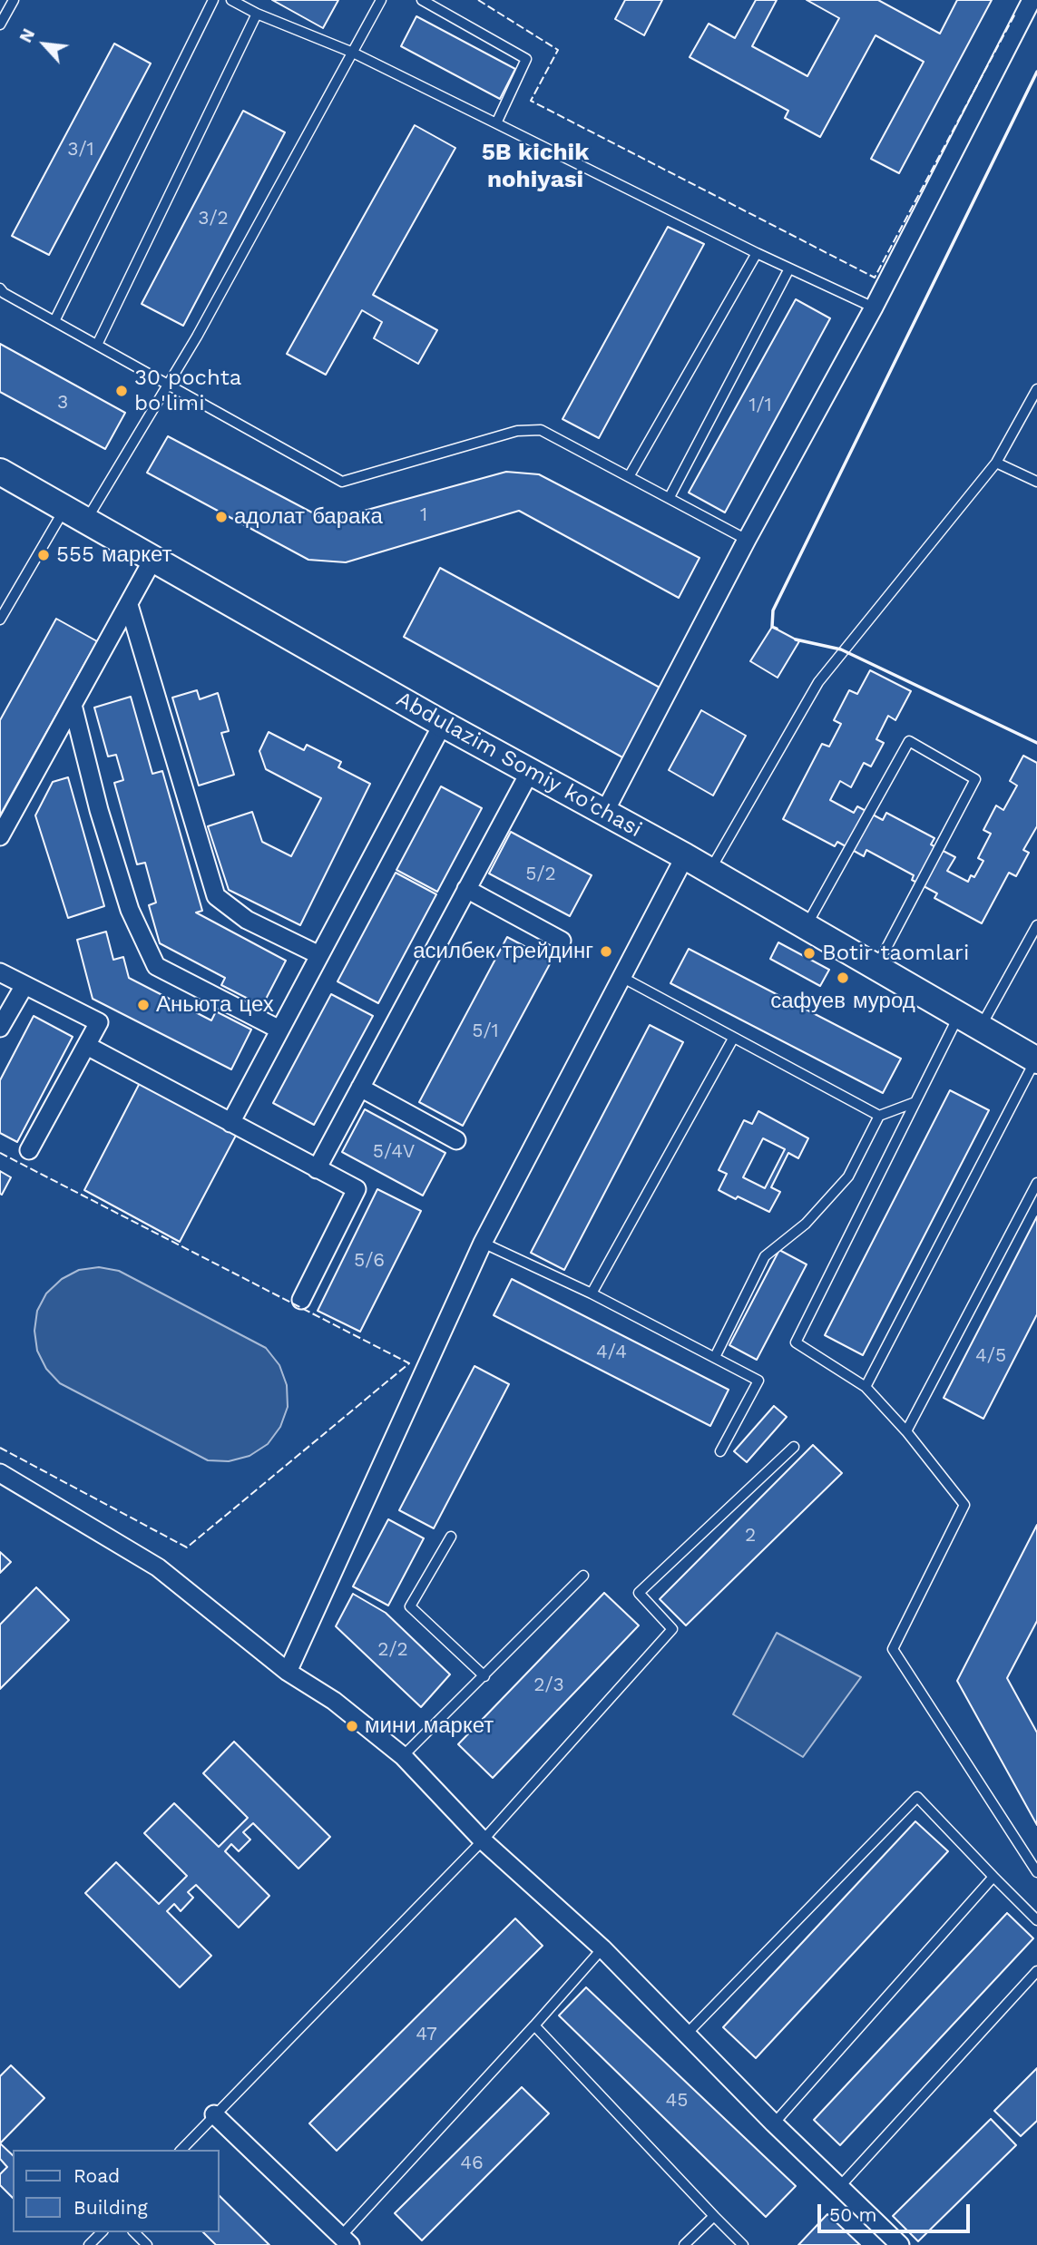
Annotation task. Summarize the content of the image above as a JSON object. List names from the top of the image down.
{
  "streets": {
    "street": ["Abdulazim Somiy ko'chasi"]
  },
  "districts": ["5B kichik nohiyasi"],
  "places": [
    "30 pochta bo'limi",
    "адолат барака",
    "555 маркет",
    "асилбек трейдинг",
    "Botir taomlari",
    "сафуев мурод",
    "Аньюта цех",
    "мини маркет"
  ],
  "house_numbers": [
    "3/1",
    "3/2",
    "3",
    "1/1",
    "1",
    "5/2",
    "5/1",
    "5/4V",
    "5/6",
    "4/4",
    "4/5",
    "2",
    "2/2",
    "2/3",
    "47",
    "45",
    "46"
  ],
  "legend": ["Road", "Building"],
  "scale_bar": "50 m",
  "north": "top left"
}
